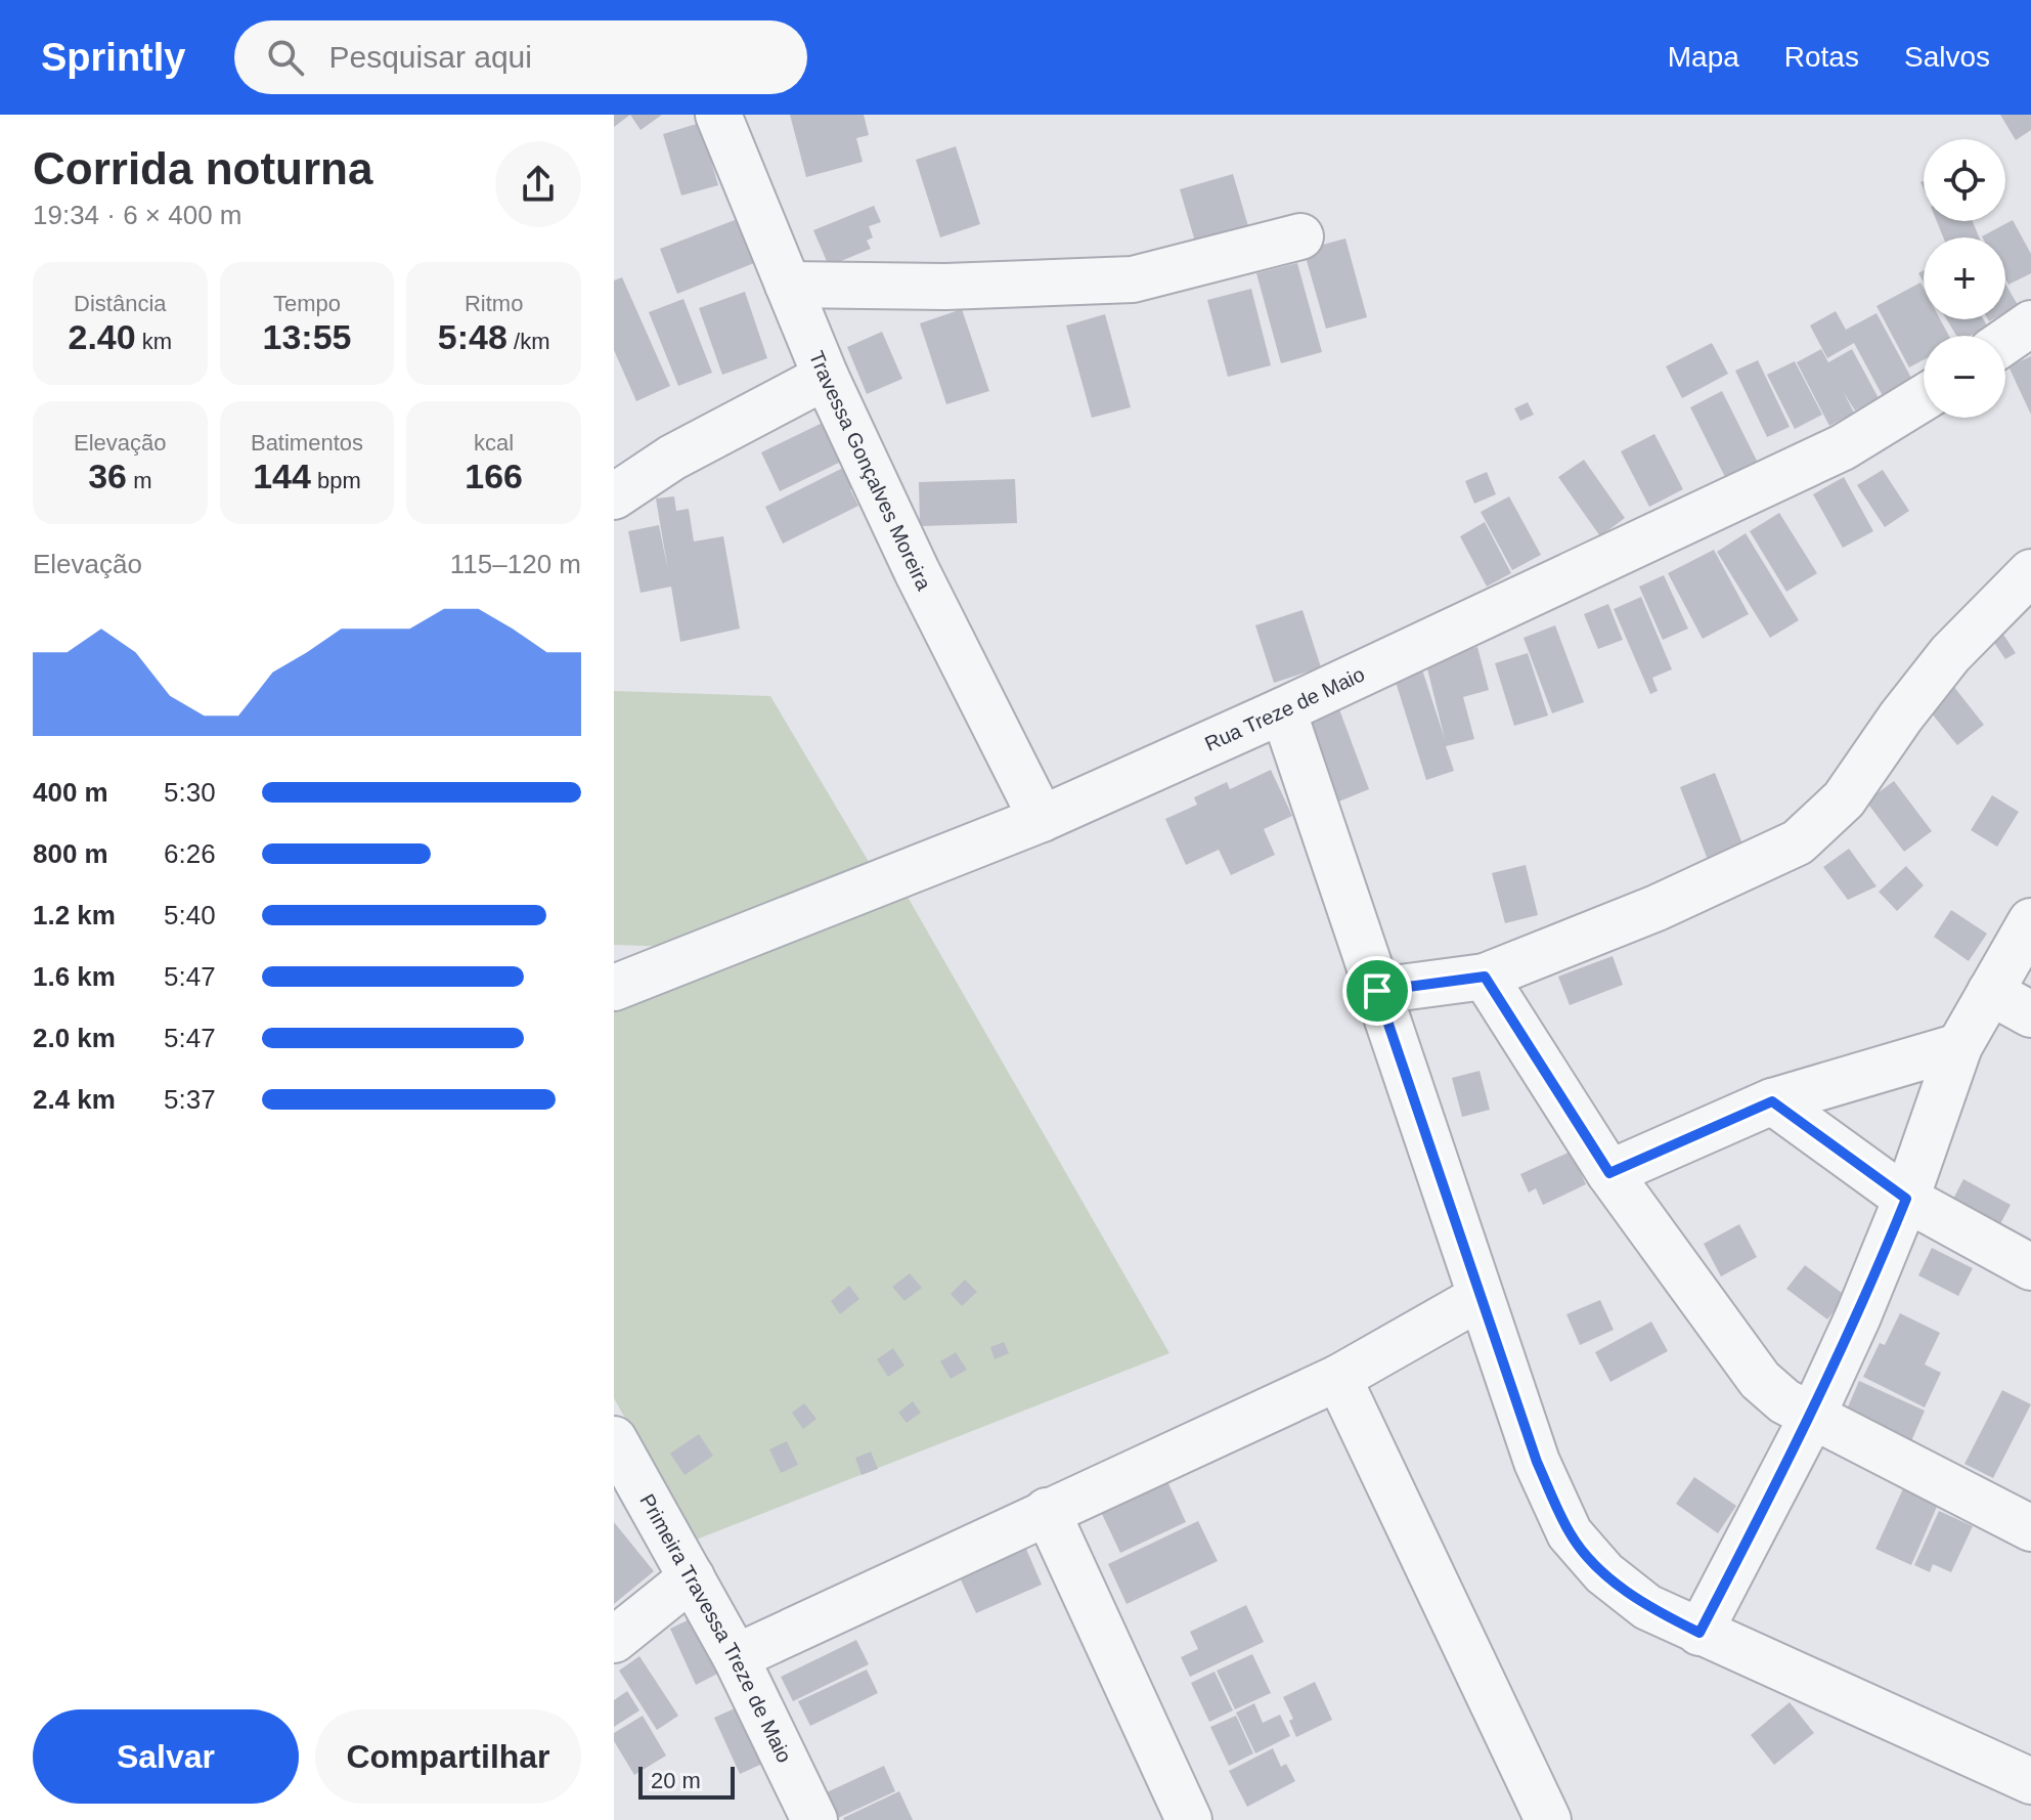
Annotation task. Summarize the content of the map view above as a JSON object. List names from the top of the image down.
{
  "streets": {
    "street": ["Travessa Gonçalves Moreira", "Rua Treze de Maio", "Primeira Travessa Treze de Maio"]
  },
  "crossings": [
    ["Travessa Gonçalves Moreira", "Rua Treze de Maio"]
  ],
  "scale_bar": "20 m",
  "page": {
    "header": "Sprintly",
    "search": "Pesquisar aqui",
    "nav": ["Mapa", "Rotas", "Salvos"],
    "heading": ["Corrida noturna", "19:34 · 6 × 400 m"],
    "map_buttons": ["+", "−"],
    "stats": [
      ["Distância", "2.40 km"],
      ["Tempo", "13:55"],
      ["Ritmo", "5:48 /km"],
      ["Elevação", "36 m"],
      ["Batimentos", "144 bpm"],
      ["kcal", "166"]
    ],
    "chart": ["Elevação", "115–120 m"],
    "list": [
      {
        "name": "400 m",
        "note": "5:30"
      },
      {
        "name": "800 m",
        "note": "6:26"
      },
      {
        "name": "1.2 km",
        "note": "5:40"
      },
      {
        "name": "1.6 km",
        "note": "5:47"
      },
      {
        "name": "2.0 km",
        "note": "5:47"
      },
      {
        "name": "2.4 km",
        "note": "5:37"
      }
    ],
    "buttons": ["Salvar", "Compartilhar"],
    "scale": "20 m"
  }
}
